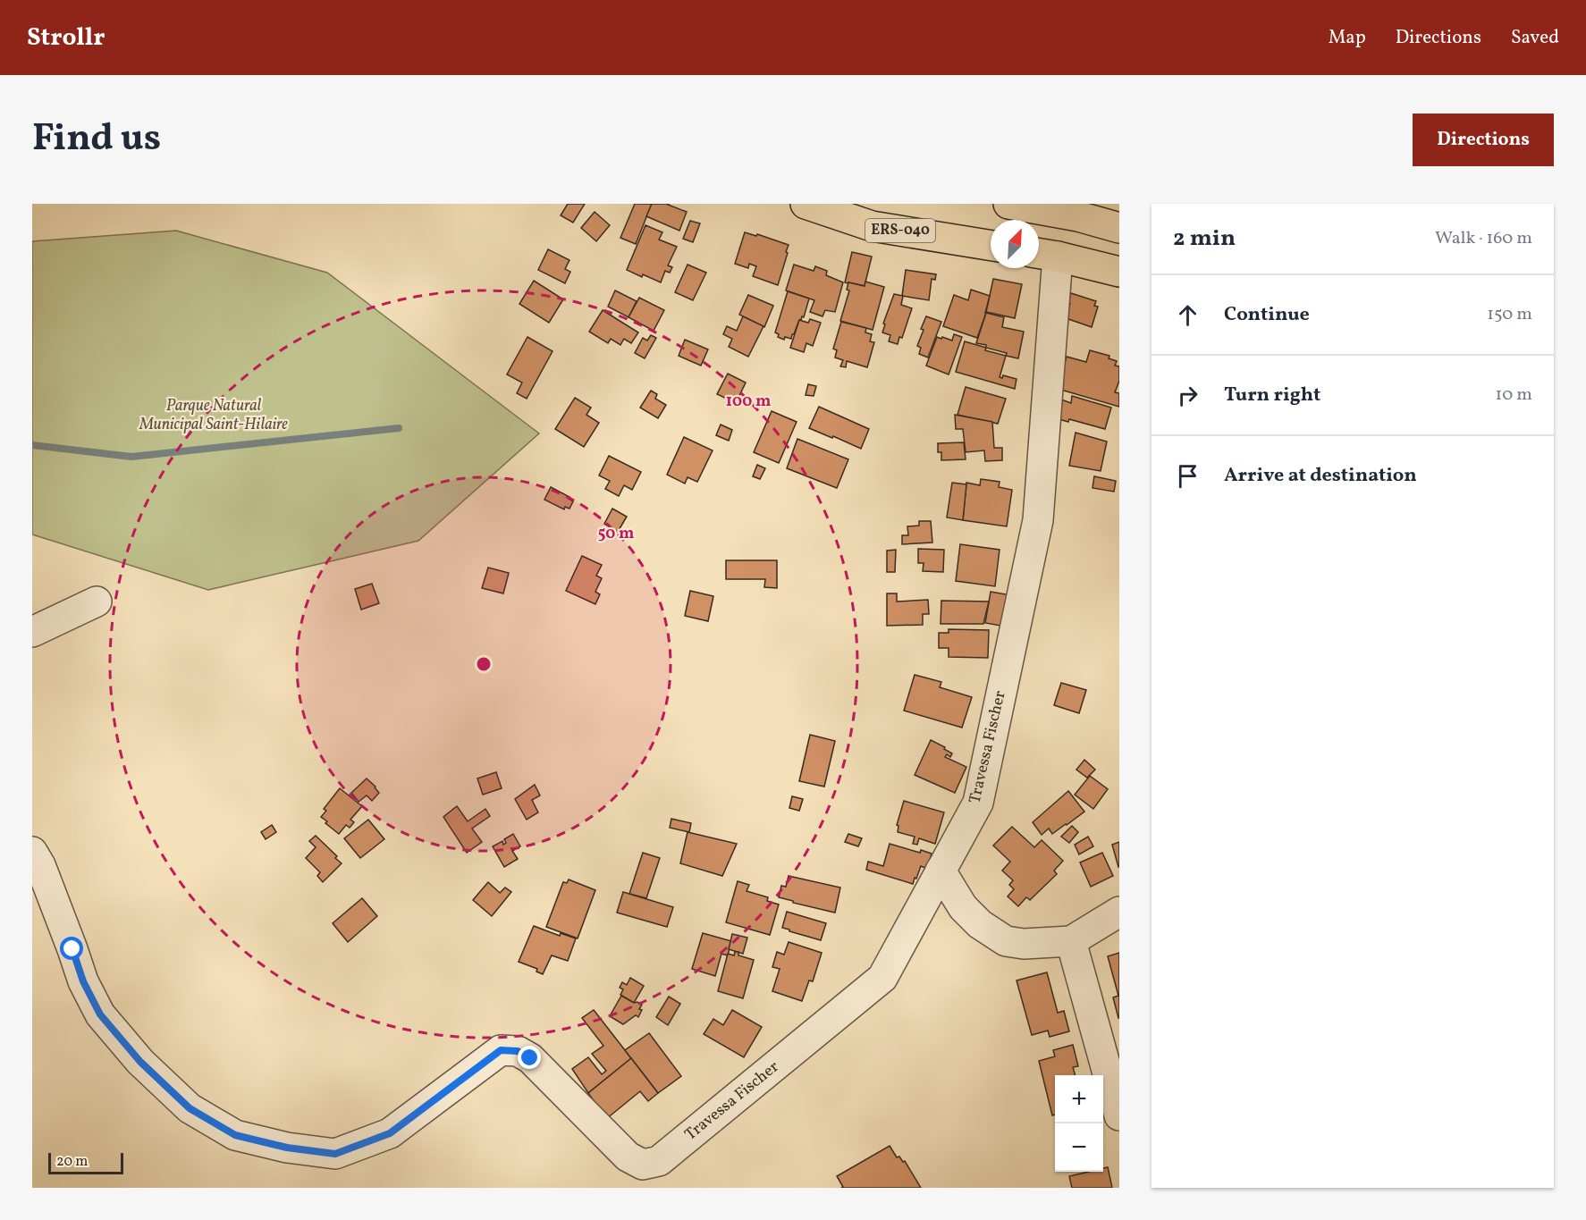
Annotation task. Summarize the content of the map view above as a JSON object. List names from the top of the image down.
{
  "streets": {
    "main road": ["ERS-040"],
    "street": ["Travessa Fischer"]
  },
  "parks": ["Parque Natural Municipal Saint-Hilaire"],
  "scale_bar": "20 m",
  "north": "top right",
  "page": {
    "header": "Strollr",
    "nav": ["Map", "Directions", "Saved"],
    "title": "Find us",
    "buttons": "Directions",
    "heading": ["2 min", "Walk · 160 m"],
    "list": [
      ["Continue", "150 m"],
      ["Turn right", "10 m"],
      "Arrive at destination"
    ],
    "map_buttons": ["+", "−"],
    "scale": "20 m"
  },
  "rings": ["100 m", "50 m"]
}
